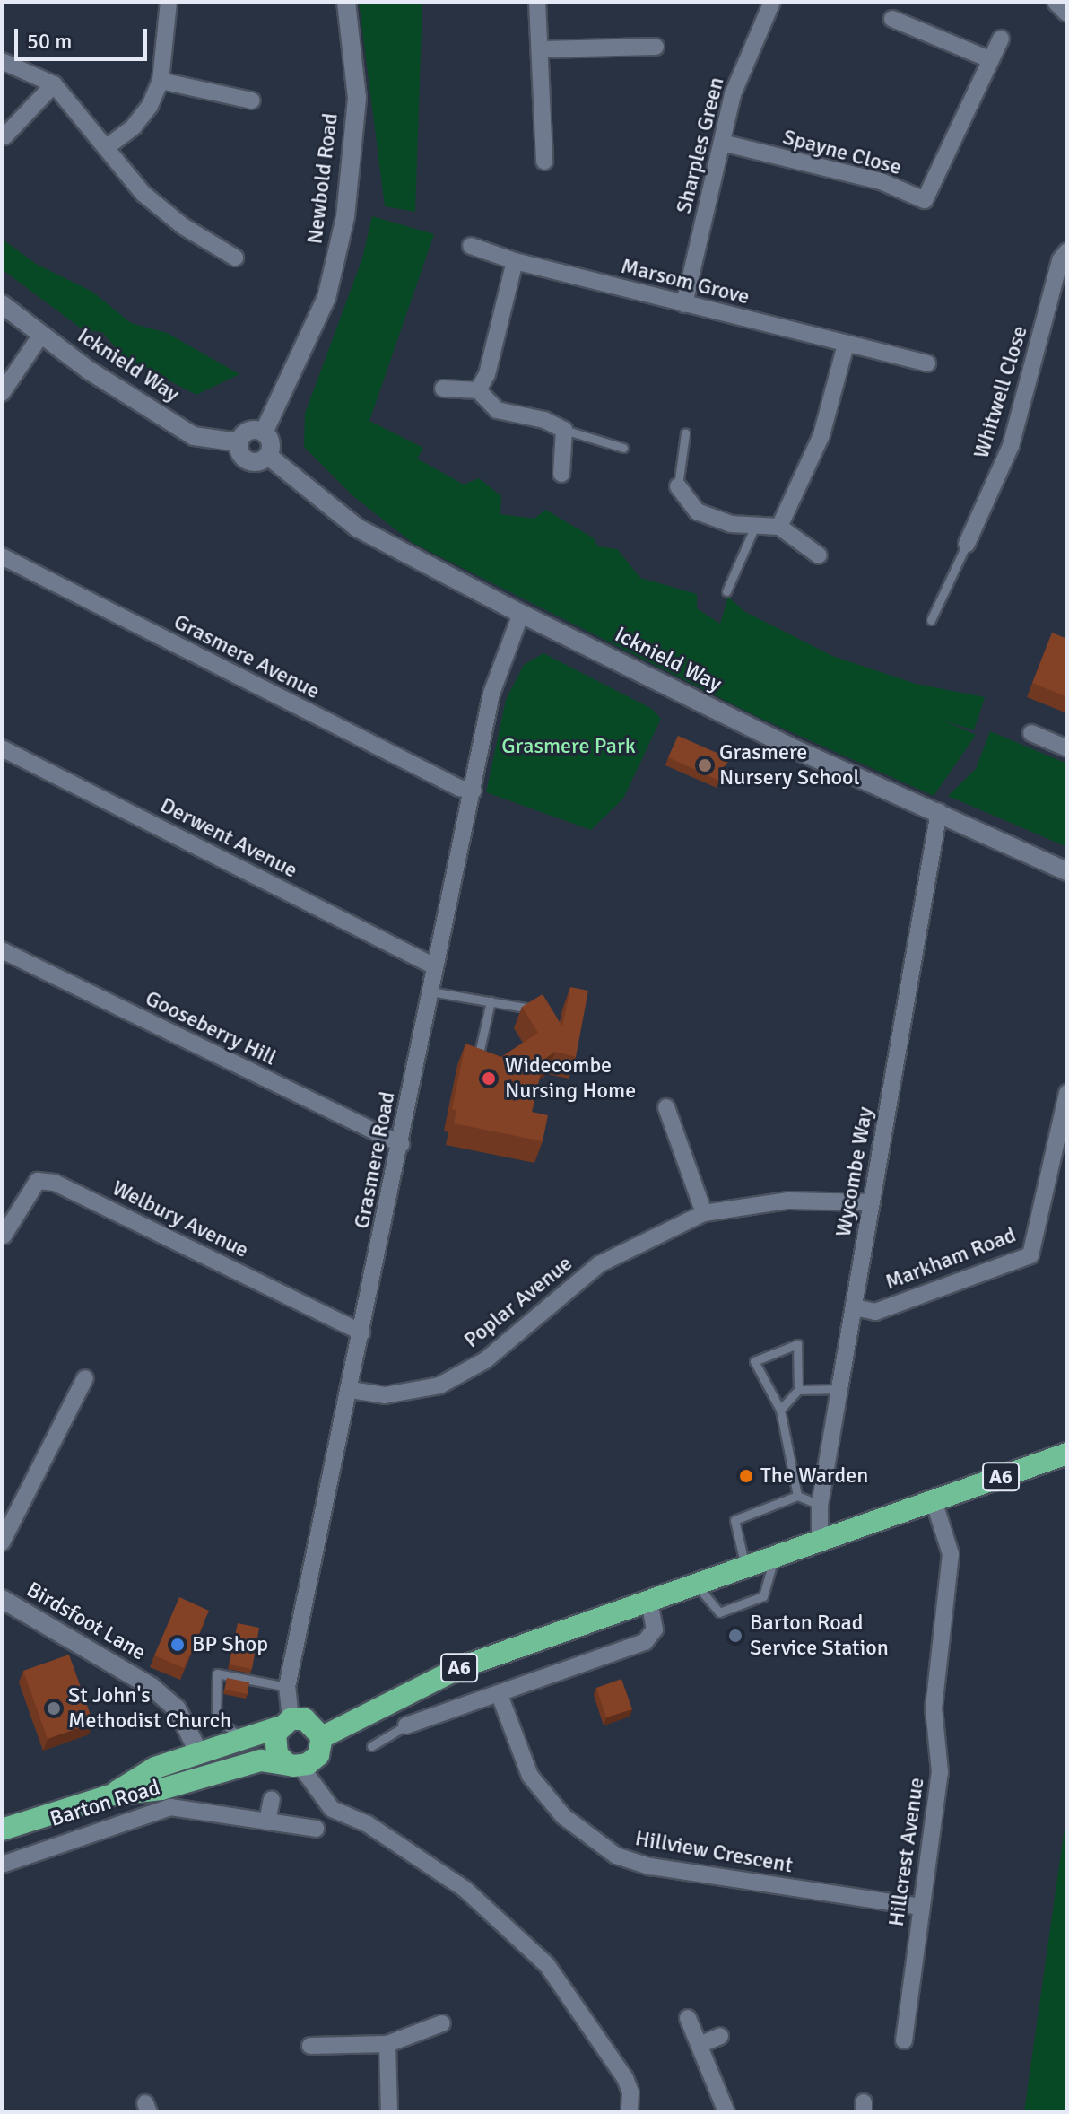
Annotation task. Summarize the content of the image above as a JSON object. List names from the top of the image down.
{
  "streets": {
    "highway": ["A6", "Barton Road"],
    "street": [
      "Sharples Green",
      "Spayne Close",
      "Newbold Road",
      "Marsom Grove",
      "Icknield Way",
      "Whitwell Close",
      "Grasmere Avenue",
      "Derwent Avenue",
      "Gooseberry Hill",
      "Grasmere Road",
      "Wycombe Way",
      "Welbury Avenue",
      "Markham Road",
      "Poplar Avenue",
      "Birdsfoot Lane",
      "Hillview Crescent",
      "Hillcrest Avenue"
    ]
  },
  "crossings": [
    ["Sharples Green", "Spayne Close"],
    ["Sharples Green", "Marsom Grove"],
    ["Newbold Road", "Icknield Way"],
    ["Icknield Way", "Grasmere Road"],
    ["Icknield Way", "Wycombe Way"],
    ["Grasmere Avenue", "Grasmere Road"],
    ["Derwent Avenue", "Grasmere Road"],
    ["Gooseberry Hill", "Grasmere Road"],
    ["Grasmere Road", "Welbury Avenue"],
    ["Grasmere Road", "Poplar Avenue"],
    ["Grasmere Road", "A6"],
    ["Grasmere Road", "Barton Road"],
    ["Wycombe Way", "Markham Road"],
    ["Wycombe Way", "Poplar Avenue"],
    ["Wycombe Way", "A6"],
    ["A6", "Barton Road"],
    ["A6", "Hillcrest Avenue"],
    ["Birdsfoot Lane", "Barton Road"],
    ["Hillview Crescent", "Hillcrest Avenue"]
  ],
  "parks": ["Grasmere Park"],
  "places": [
    "Grasmere Nursery School",
    "Widecombe Nursing Home",
    "The Warden",
    "Barton Road Service Station",
    "BP Shop",
    "St John's Methodist Church"
  ],
  "scale_bar": "50 m"
}
